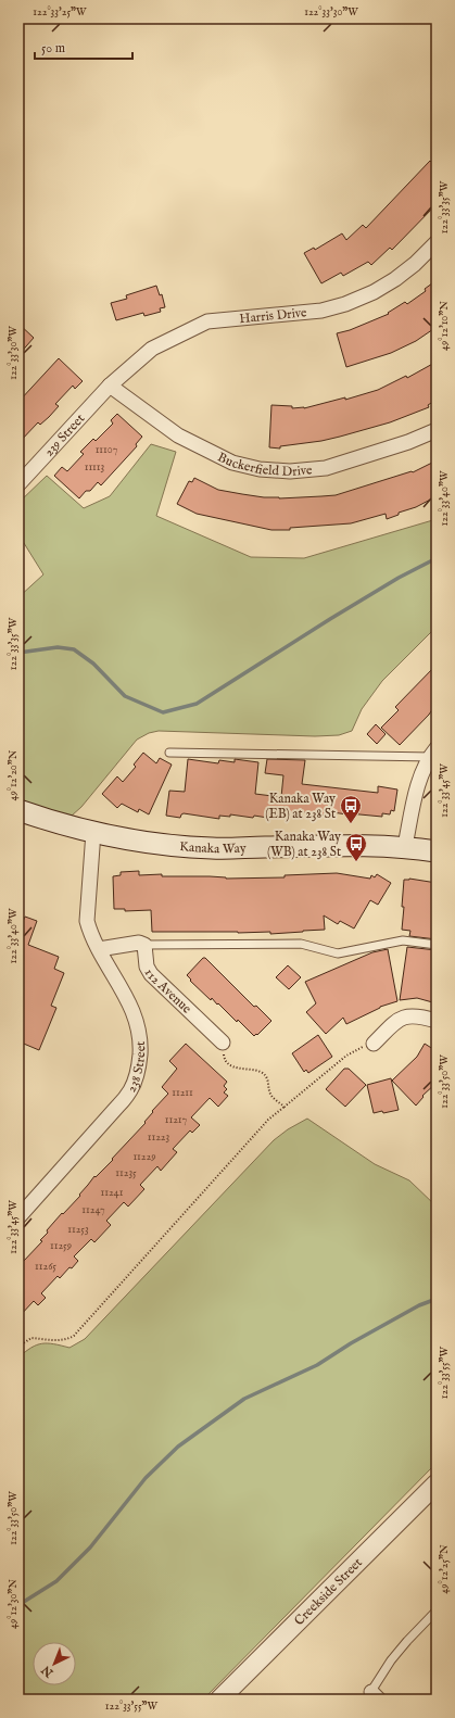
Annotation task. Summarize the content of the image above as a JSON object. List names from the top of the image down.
{
  "streets": {
    "main road": ["Kanaka Way"],
    "street": [
      "Harris Drive",
      "239 Street",
      "Buckerfield Drive",
      "112 Avenue",
      "238 Street",
      "Creekside Street"
    ]
  },
  "crossings": [
    ["Harris Drive", "239 Street"],
    ["Harris Drive", "Buckerfield Drive"],
    ["239 Street", "Buckerfield Drive"],
    ["Kanaka Way", "238 Street"]
  ],
  "places": {
    "bus stop": ["Kanaka Way (EB) at 238 St", "Kanaka Way (WB) at 238 St"]
  },
  "house_numbers": [
    "11107",
    "11113",
    "11211",
    "11217",
    "11223",
    "11229",
    "11235",
    "11241",
    "11247",
    "11253",
    "11259",
    "11265"
  ],
  "scale_bar": "50 m",
  "north": "bottom left",
  "coordinates": [
    "122°33'25\"W",
    "122°33'30\"W",
    "122°33'35\"W",
    "49°12'10\"N",
    "122°33'40\"W",
    "49°12'20\"N",
    "122°33'45\"W",
    "122°33'50\"W",
    "122°33'55\"W",
    "49°12'25\"N",
    "49°12'30\"N"
  ]
}
